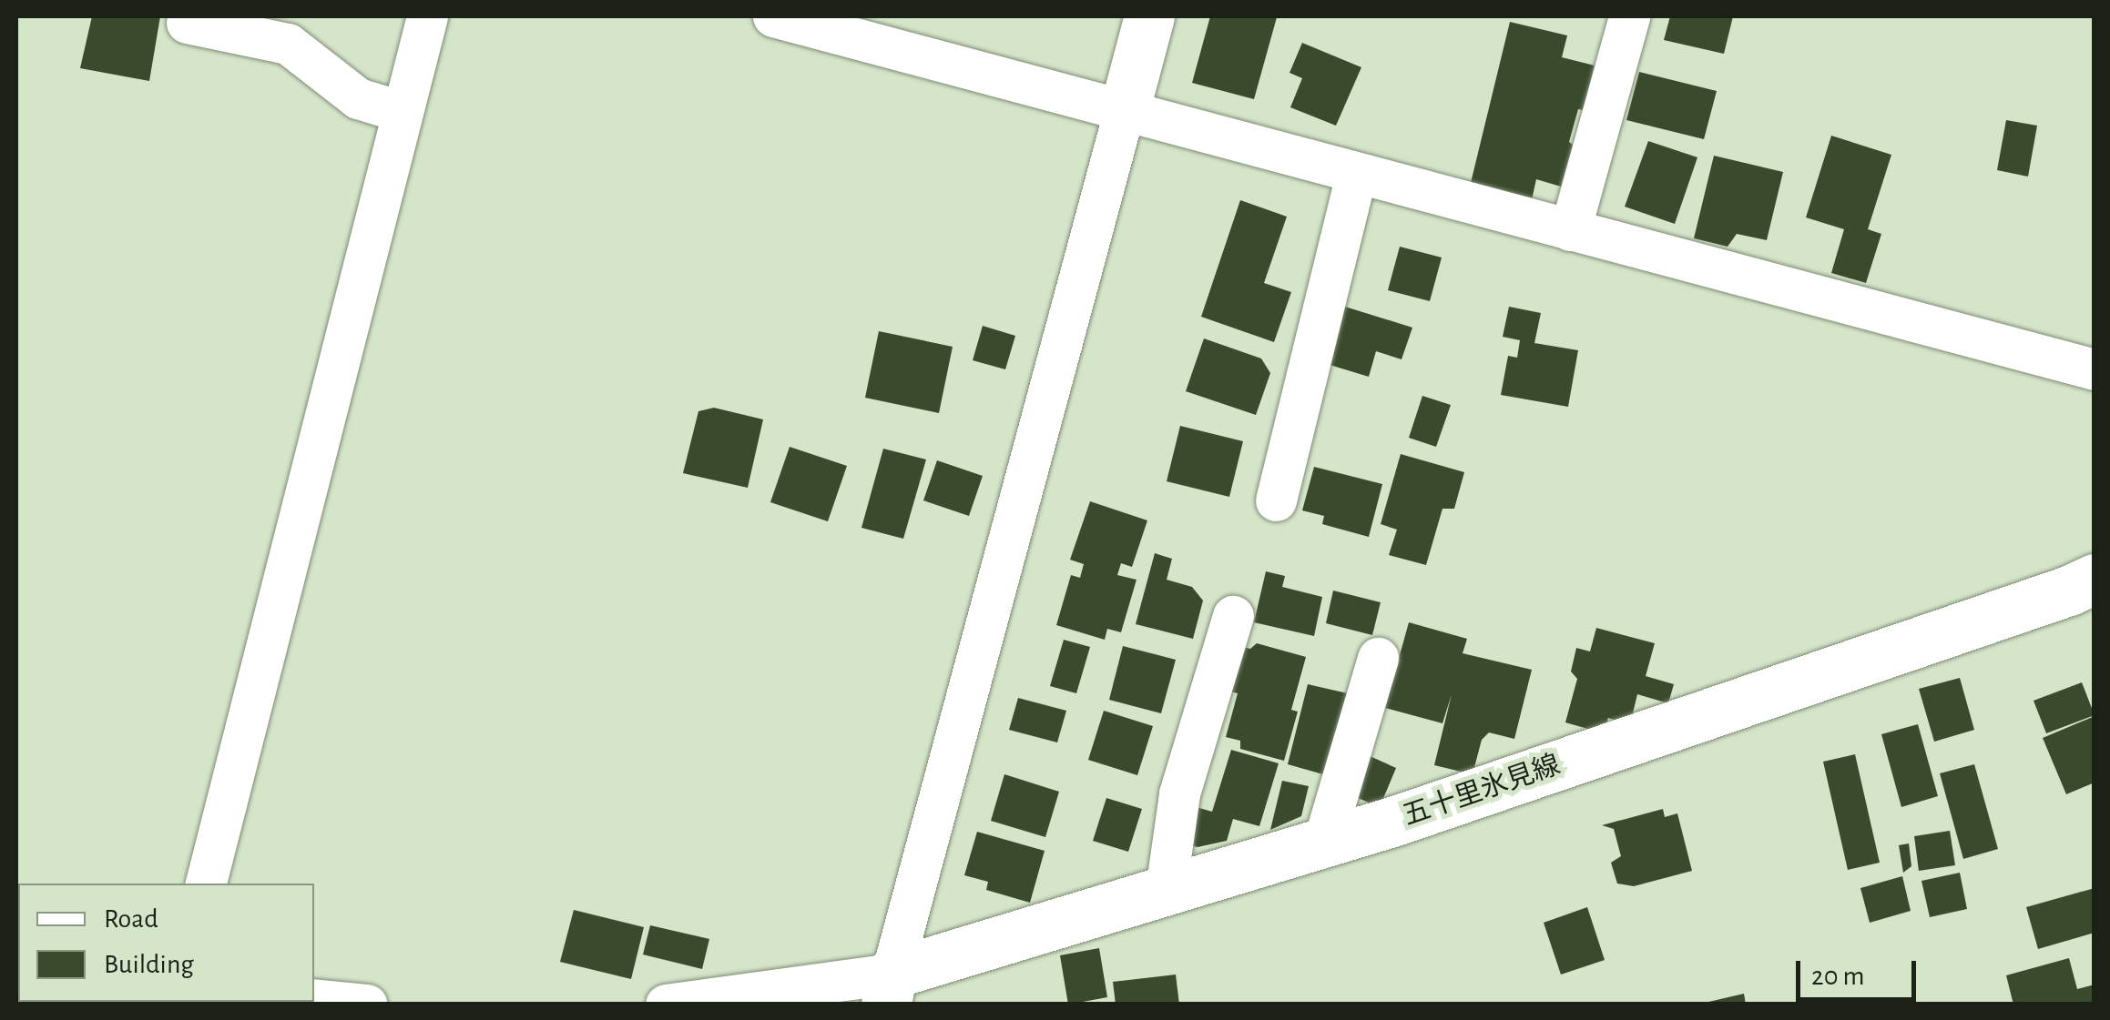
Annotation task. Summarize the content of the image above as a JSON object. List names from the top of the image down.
{
  "streets": {
    "main road": ["五十里氷見線"]
  },
  "legend": ["Road", "Building"],
  "scale_bar": "20 m"
}
